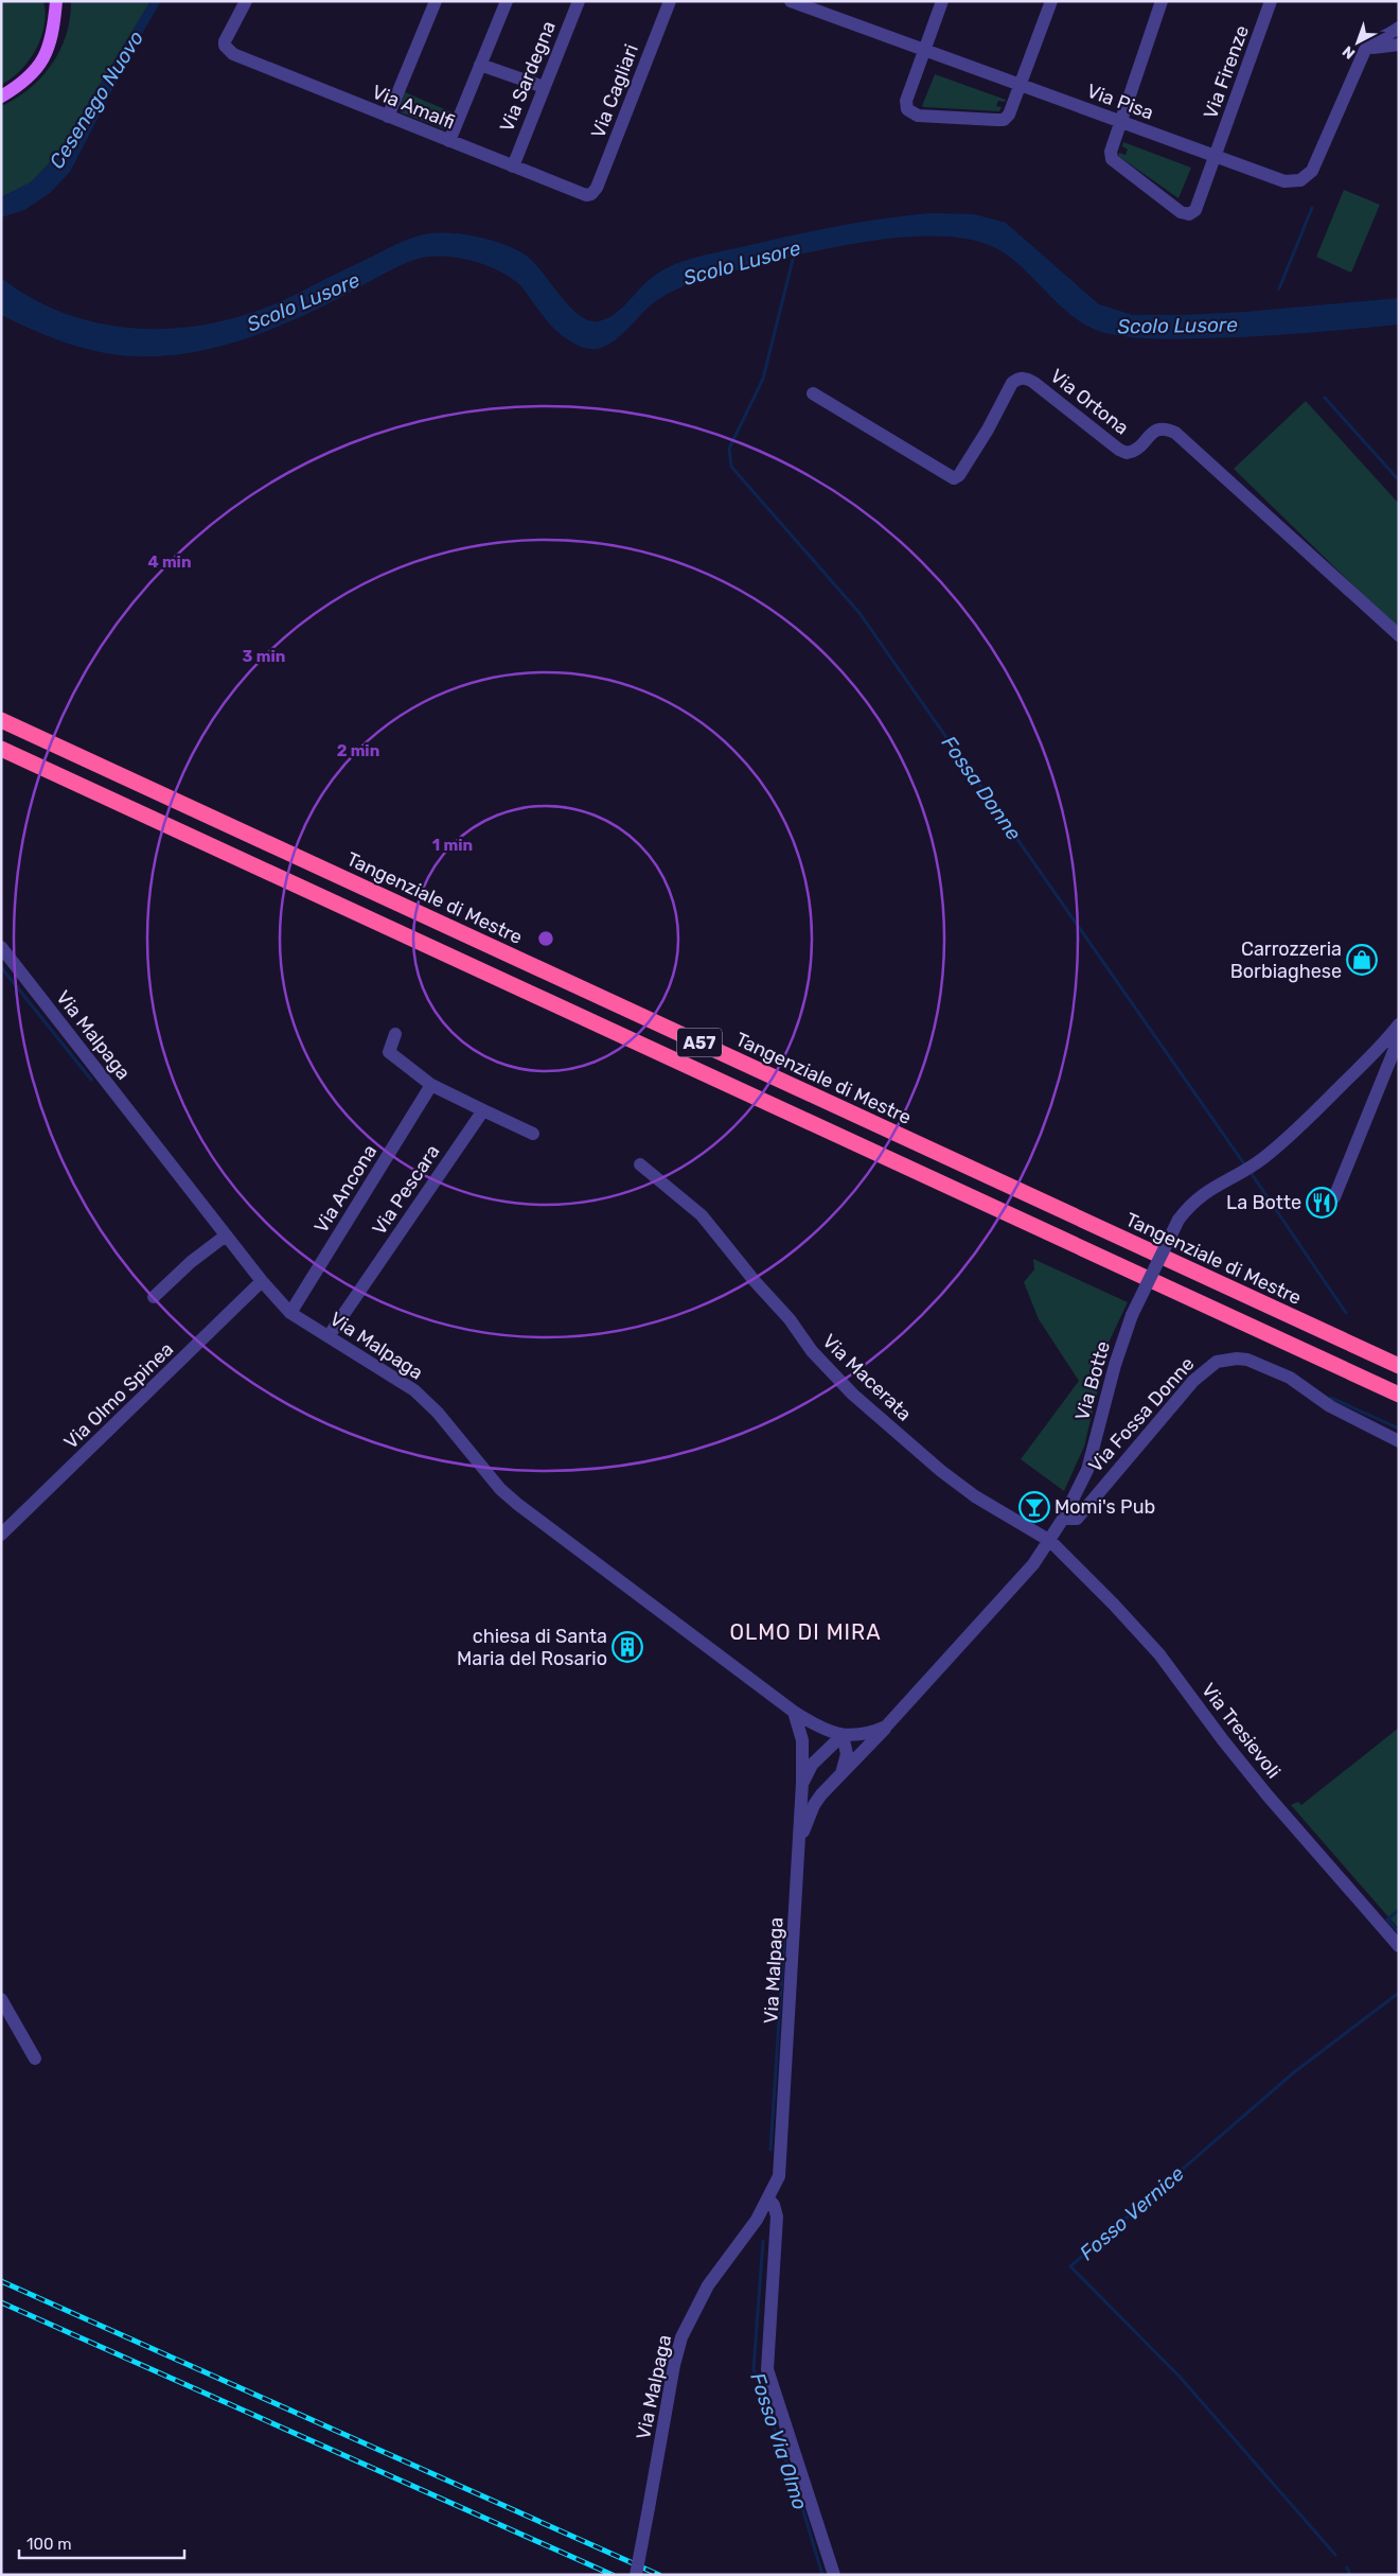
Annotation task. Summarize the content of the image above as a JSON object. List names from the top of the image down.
{
  "streets": {
    "highway": ["Tangenziale di Mestre", "A57"],
    "street": [
      "Via Firenze",
      "Via Sardegna",
      "Via Cagliari",
      "Via Pisa",
      "Via Amalfi",
      "Via Ortona",
      "Via Malpaga",
      "Via Ancona",
      "Via Pescara",
      "Via Macerata",
      "Via Botte",
      "Via Olmo Spinea",
      "Via Fossa Donne",
      "Via Tresievoli"
    ]
  },
  "crossings": [
    ["Via Firenze", "Via Pisa"],
    ["Via Sardegna", "Via Amalfi"],
    ["Via Cagliari", "Via Amalfi"],
    ["Via Malpaga", "Via Ancona"],
    ["Via Malpaga", "Via Pescara"],
    ["Via Malpaga", "Via Botte"],
    ["Via Malpaga", "Via Olmo Spinea"],
    ["Via Macerata", "Via Botte"],
    ["Via Macerata", "Via Tresievoli"],
    ["Via Botte", "Via Fossa Donne"],
    ["Via Botte", "Via Tresievoli"]
  ],
  "districts": ["OLMO DI MIRA"],
  "water": [
    "Cesenego Nuovo",
    "Scolo Lusore",
    "Fossa Donne",
    "Fosso Vernice",
    "Fosso Via Olmo"
  ],
  "places": {
    "shop": ["Carrozzeria Borbiaghese"],
    "restaurant": ["La Botte"],
    "bar": ["Momi's Pub"],
    "building": ["chiesa di Santa Maria del Rosario"]
  },
  "scale_bar": "100 m",
  "north": "bottom left",
  "rings": [
    "4 min",
    "3 min",
    "2 min",
    "1 min"
  ]
}
